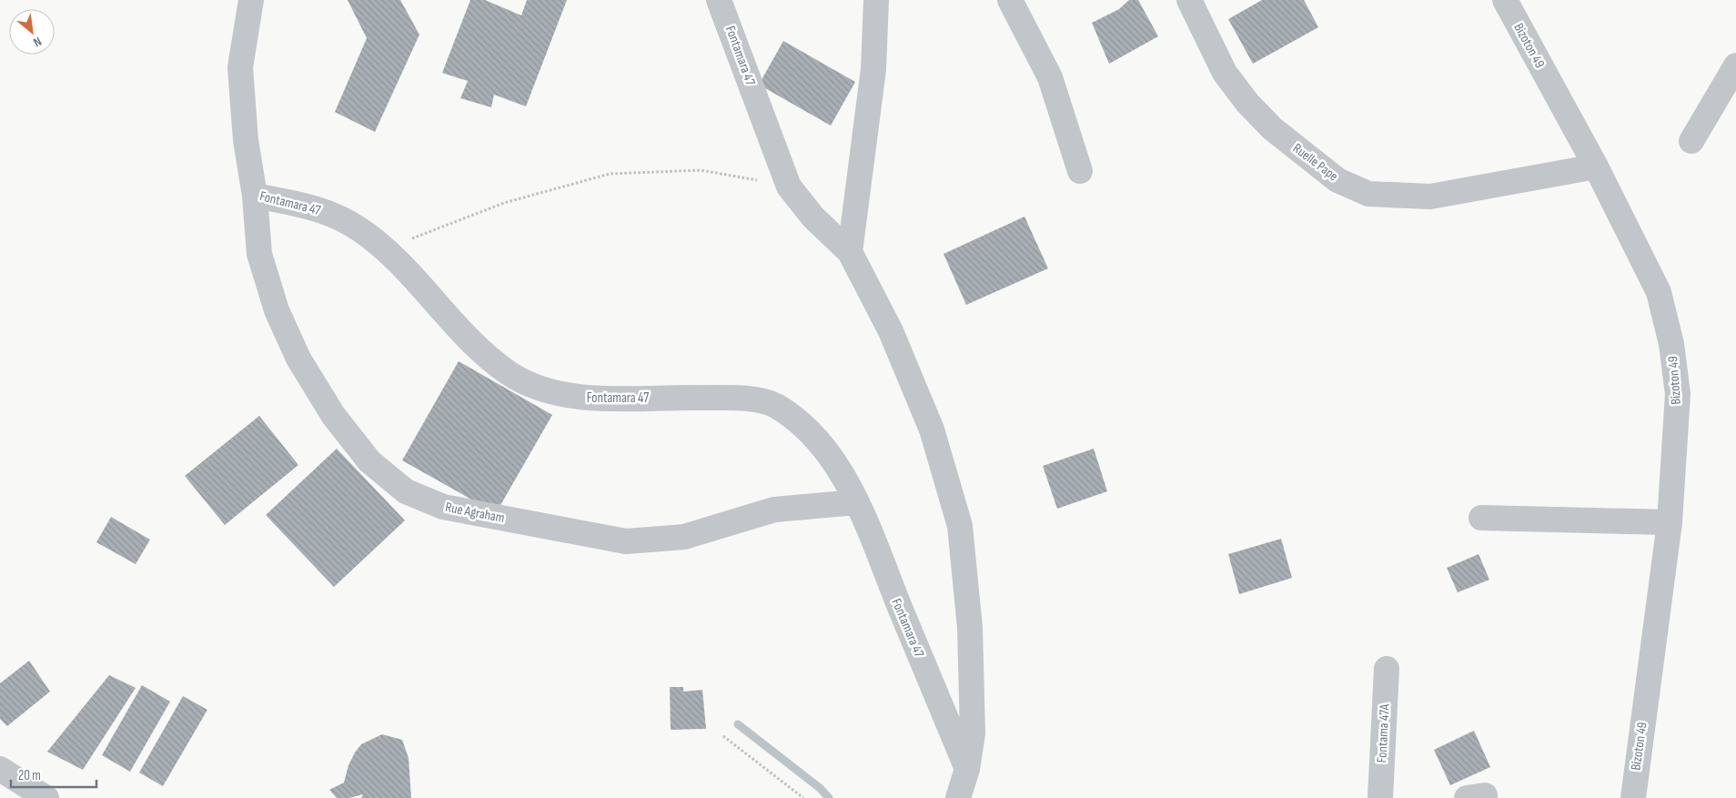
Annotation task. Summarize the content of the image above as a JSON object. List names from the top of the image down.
{
  "streets": {
    "street": [
      "Bizoton 49",
      "Fontamara 47",
      "Ruelle Pape",
      "Rue Agraham",
      "Fontama 47A"
    ]
  },
  "crossings": [
    ["Bizoton 49", "Ruelle Pape"],
    ["Fontamara 47", "Rue Agraham"]
  ],
  "scale_bar": "20 m",
  "north": "bottom right"
}
